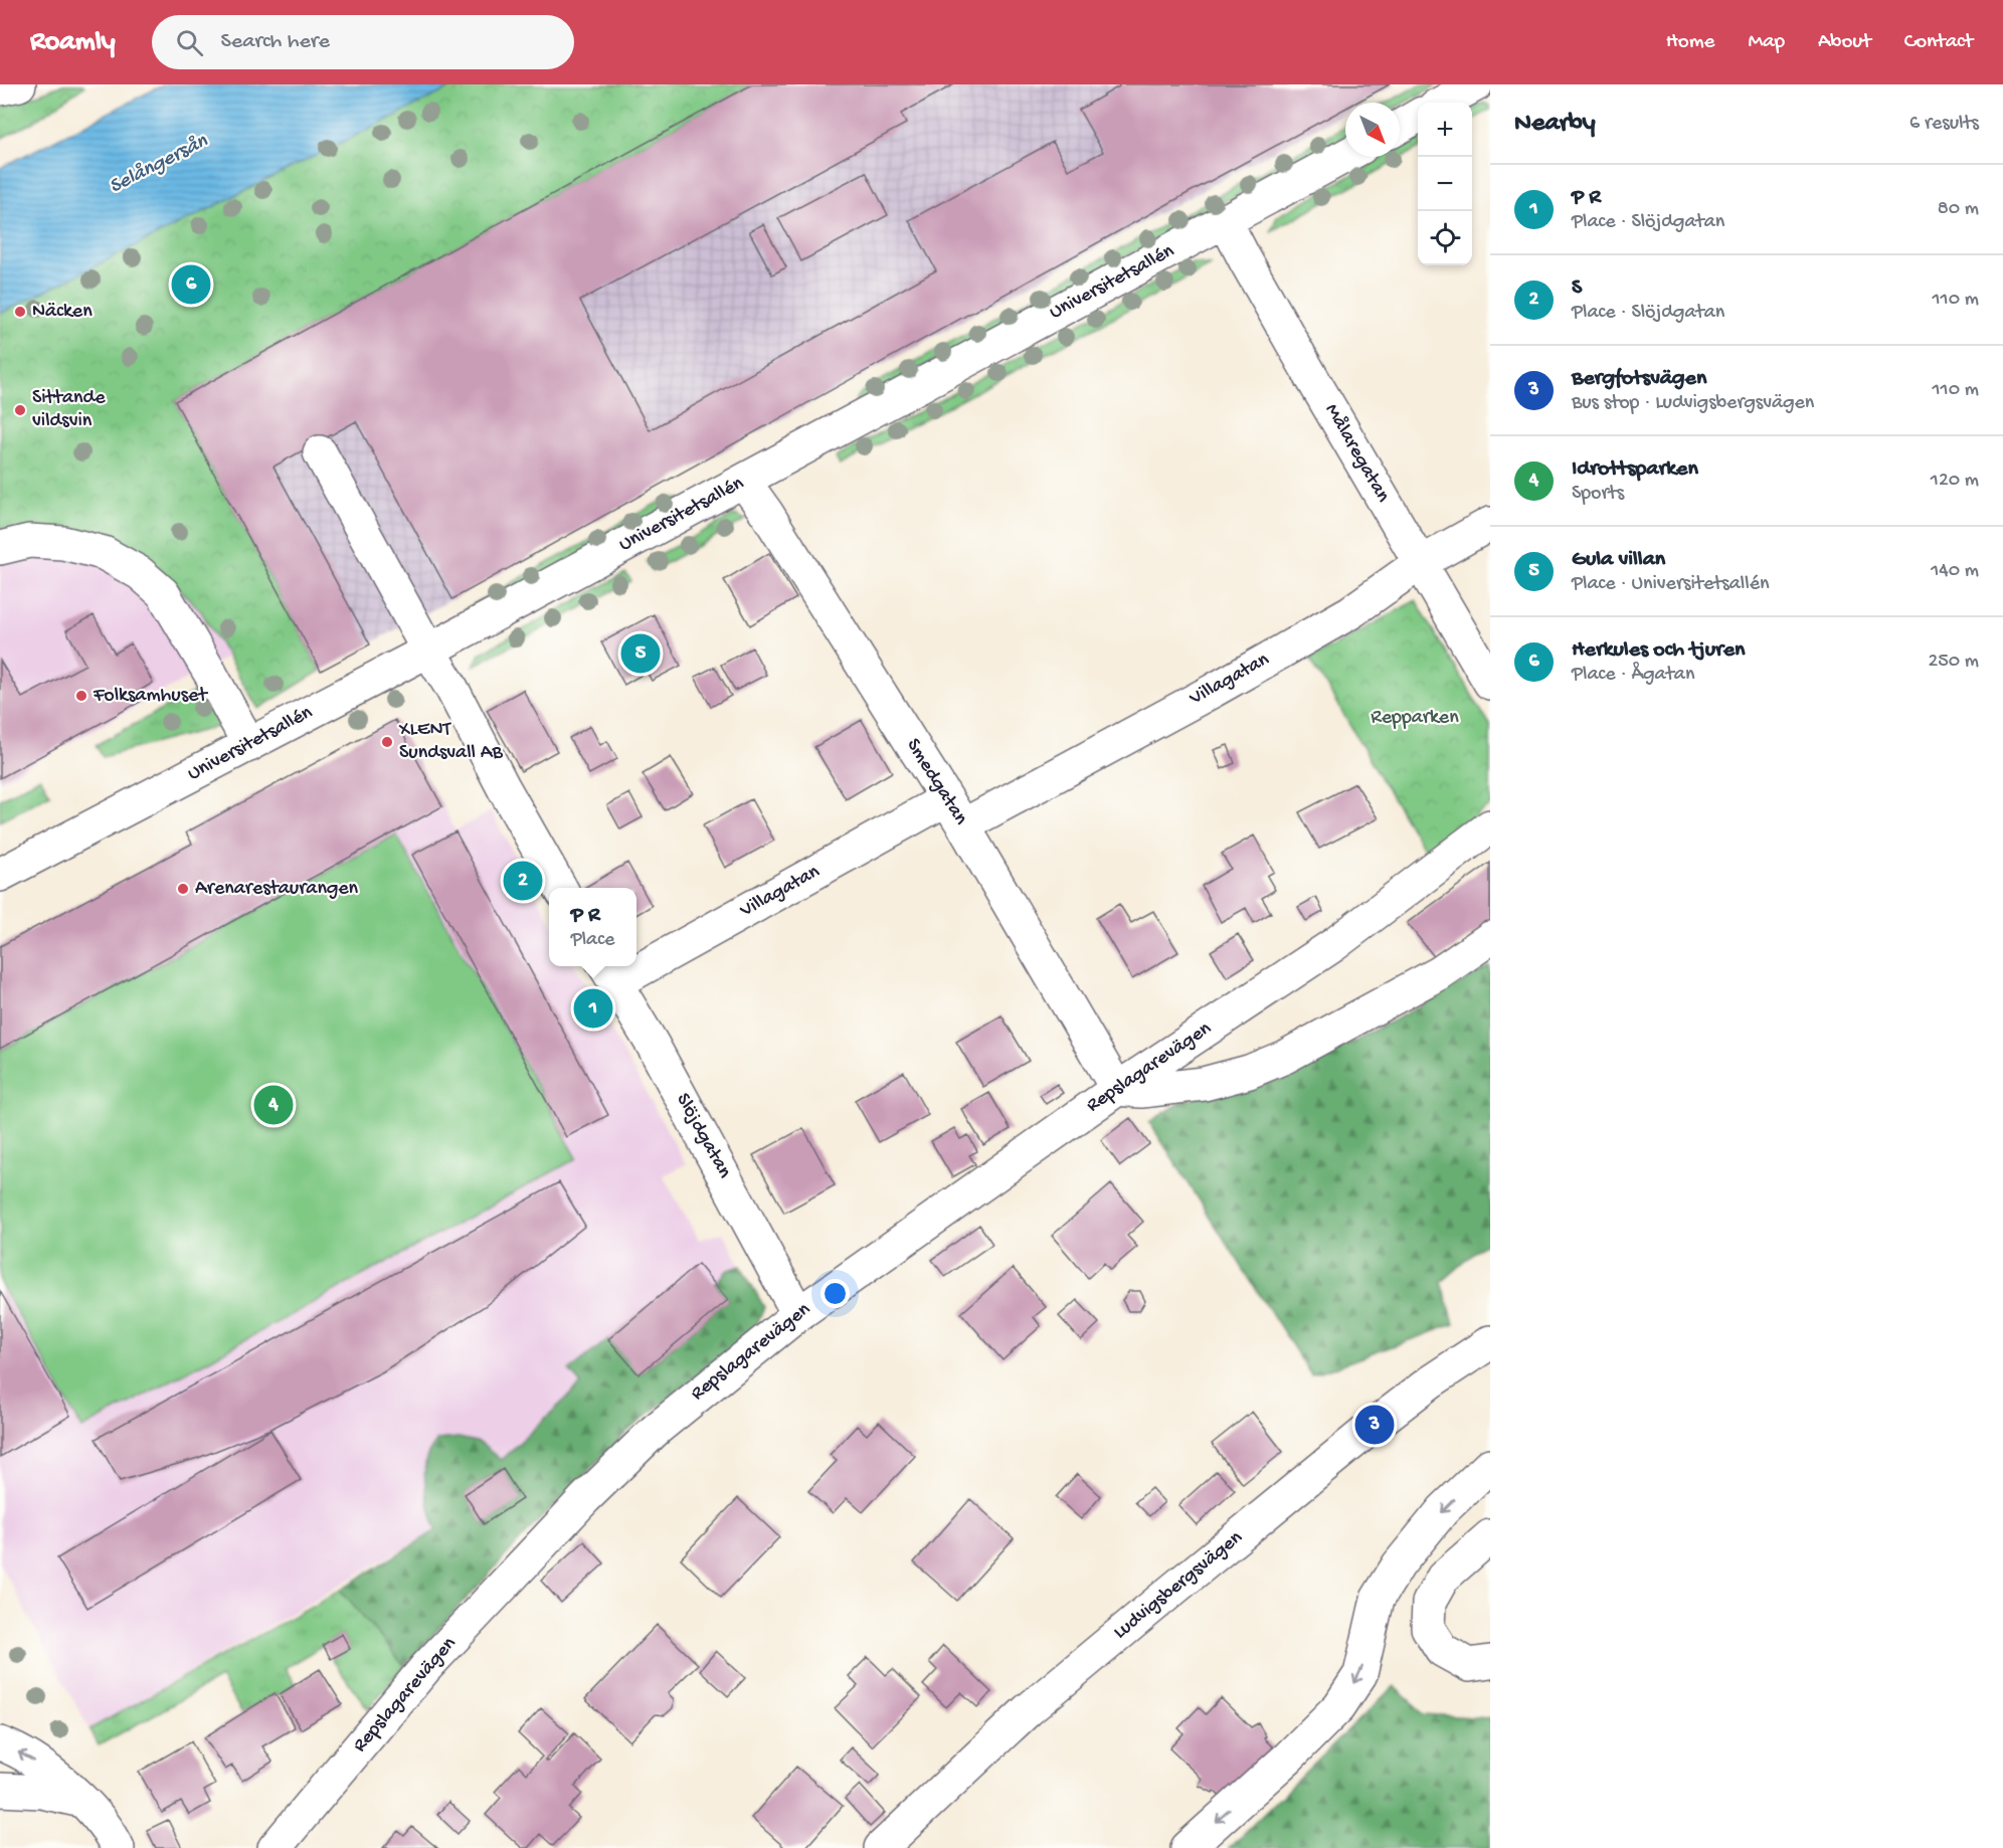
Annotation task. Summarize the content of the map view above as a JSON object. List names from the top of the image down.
{
  "streets": {
    "street": [
      "Universitetsallén",
      "Målaregatan",
      "Villagatan",
      "Smedgatan",
      "Repslagarevägen",
      "Slöjdgatan",
      "Ludvigsbergsvägen"
    ]
  },
  "crossings": [
    ["Universitetsallén", "Målaregatan"],
    ["Universitetsallén", "Smedgatan"],
    ["Målaregatan", "Villagatan"],
    ["Villagatan", "Smedgatan"],
    ["Villagatan", "Slöjdgatan"],
    ["Smedgatan", "Repslagarevägen"],
    ["Repslagarevägen", "Slöjdgatan"]
  ],
  "water": ["Selångersån"],
  "parks": ["Repparken"],
  "places": [
    "Näcken",
    "Sittande vildsvin",
    "Folksamhuset",
    "XLENT Sundsvall AB",
    "Arenarestaurangen"
  ],
  "north": "bottom right",
  "page": {
    "header": "Roamly",
    "search": "Search here",
    "nav": [
      "Home",
      "Map",
      "About",
      "Contact"
    ],
    "heading": ["Nearby", "6 results"],
    "map_buttons": ["+", "−"],
    "list": [
      {
        "mark": "1",
        "name": "P R",
        "note": "Place · Slöjdgatan",
        "value": "80 m"
      },
      {
        "mark": "2",
        "name": "S",
        "note": "Place · Slöjdgatan",
        "value": "110 m"
      },
      {
        "mark": "3",
        "name": "Bergfotsvägen",
        "note": "Bus stop · Ludvigsbergsvägen",
        "value": "110 m"
      },
      {
        "mark": "4",
        "name": "Idrottsparken",
        "note": "Sports",
        "value": "120 m"
      },
      {
        "mark": "5",
        "name": "Gula villan",
        "note": "Place · Universitetsallén",
        "value": "140 m"
      },
      {
        "mark": "6",
        "name": "Herkules och tjuren",
        "note": "Place · Ågatan",
        "value": "250 m"
      }
    ],
    "pins": [
      "6",
      "5",
      "2",
      "1",
      "4",
      "3"
    ],
    "popup": ["P R", "Place"]
  }
}
